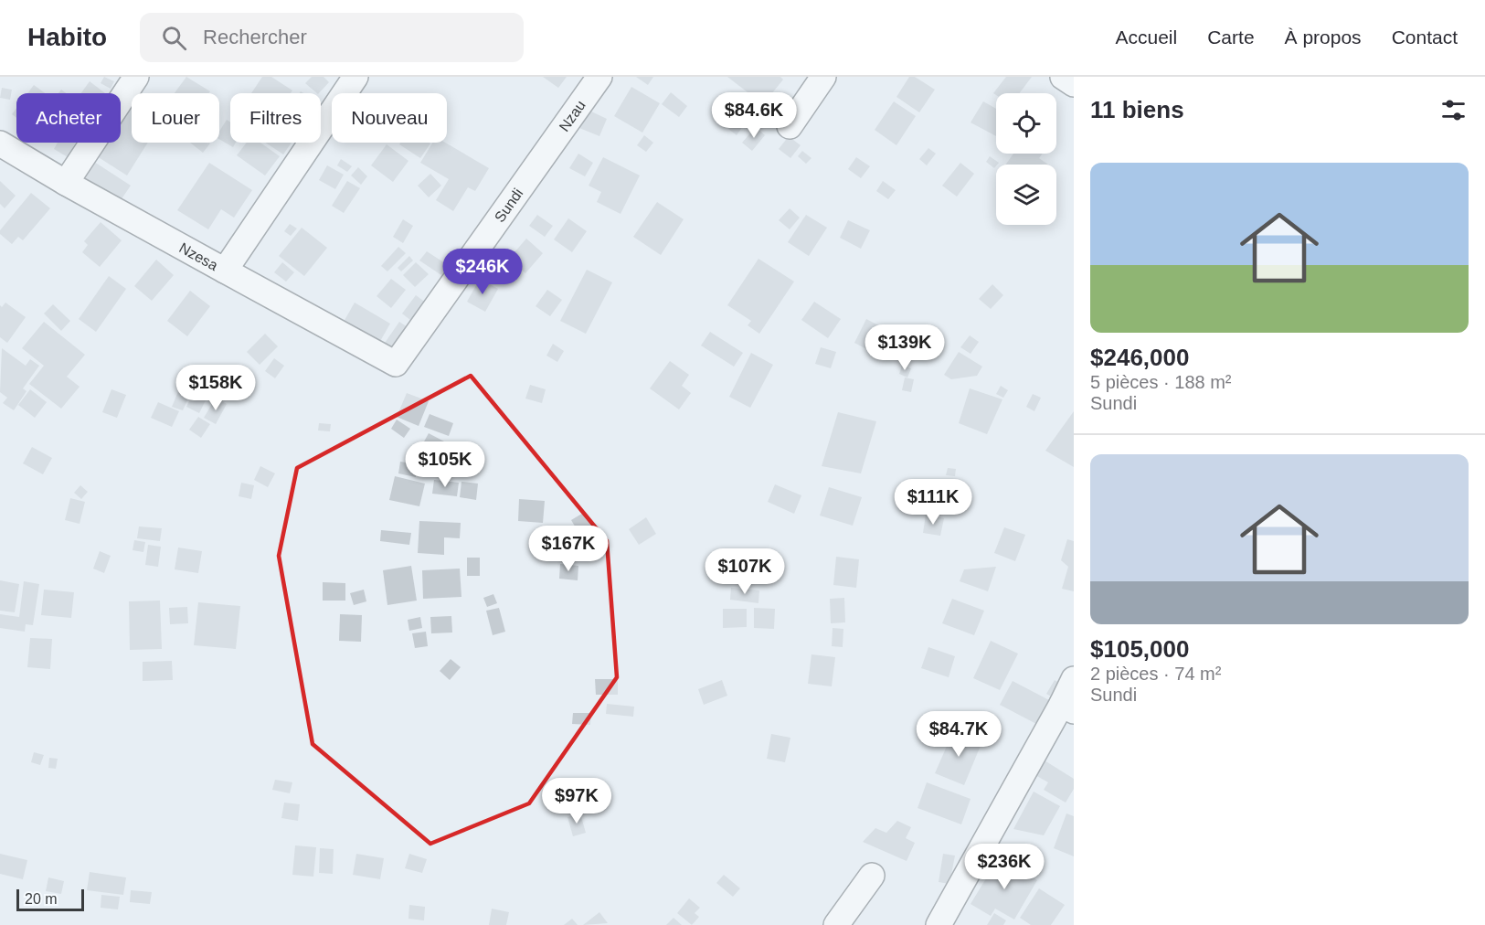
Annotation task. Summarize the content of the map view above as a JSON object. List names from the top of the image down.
{
  "streets": {
    "street": ["Nzau", "Sundi", "Nzesa"]
  },
  "crossings": [
    ["Nzau", "Sundi"],
    ["Sundi", "Nzesa"]
  ],
  "scale_bar": "20 m",
  "page": {
    "header": "Habito",
    "search": "Rechercher",
    "nav": [
      "Accueil",
      "Carte",
      "À propos",
      "Contact"
    ],
    "heading": "11 biens",
    "price": [
      "$84.6K",
      "$246K",
      "$139K",
      "$158K",
      "$105K",
      "$111K",
      "$167K",
      "$107K",
      "$84.7K",
      "$97K",
      "$236K"
    ],
    "chip": [
      "Acheter",
      "Louer",
      "Filtres",
      "Nouveau"
    ],
    "list": [
      {
        "name": "$246,000",
        "note": "5 pièces · 188 m² · Sundi"
      },
      {
        "name": "$105,000",
        "note": "2 pièces · 74 m² · Sundi"
      }
    ],
    "scale": "20 m"
  }
}
